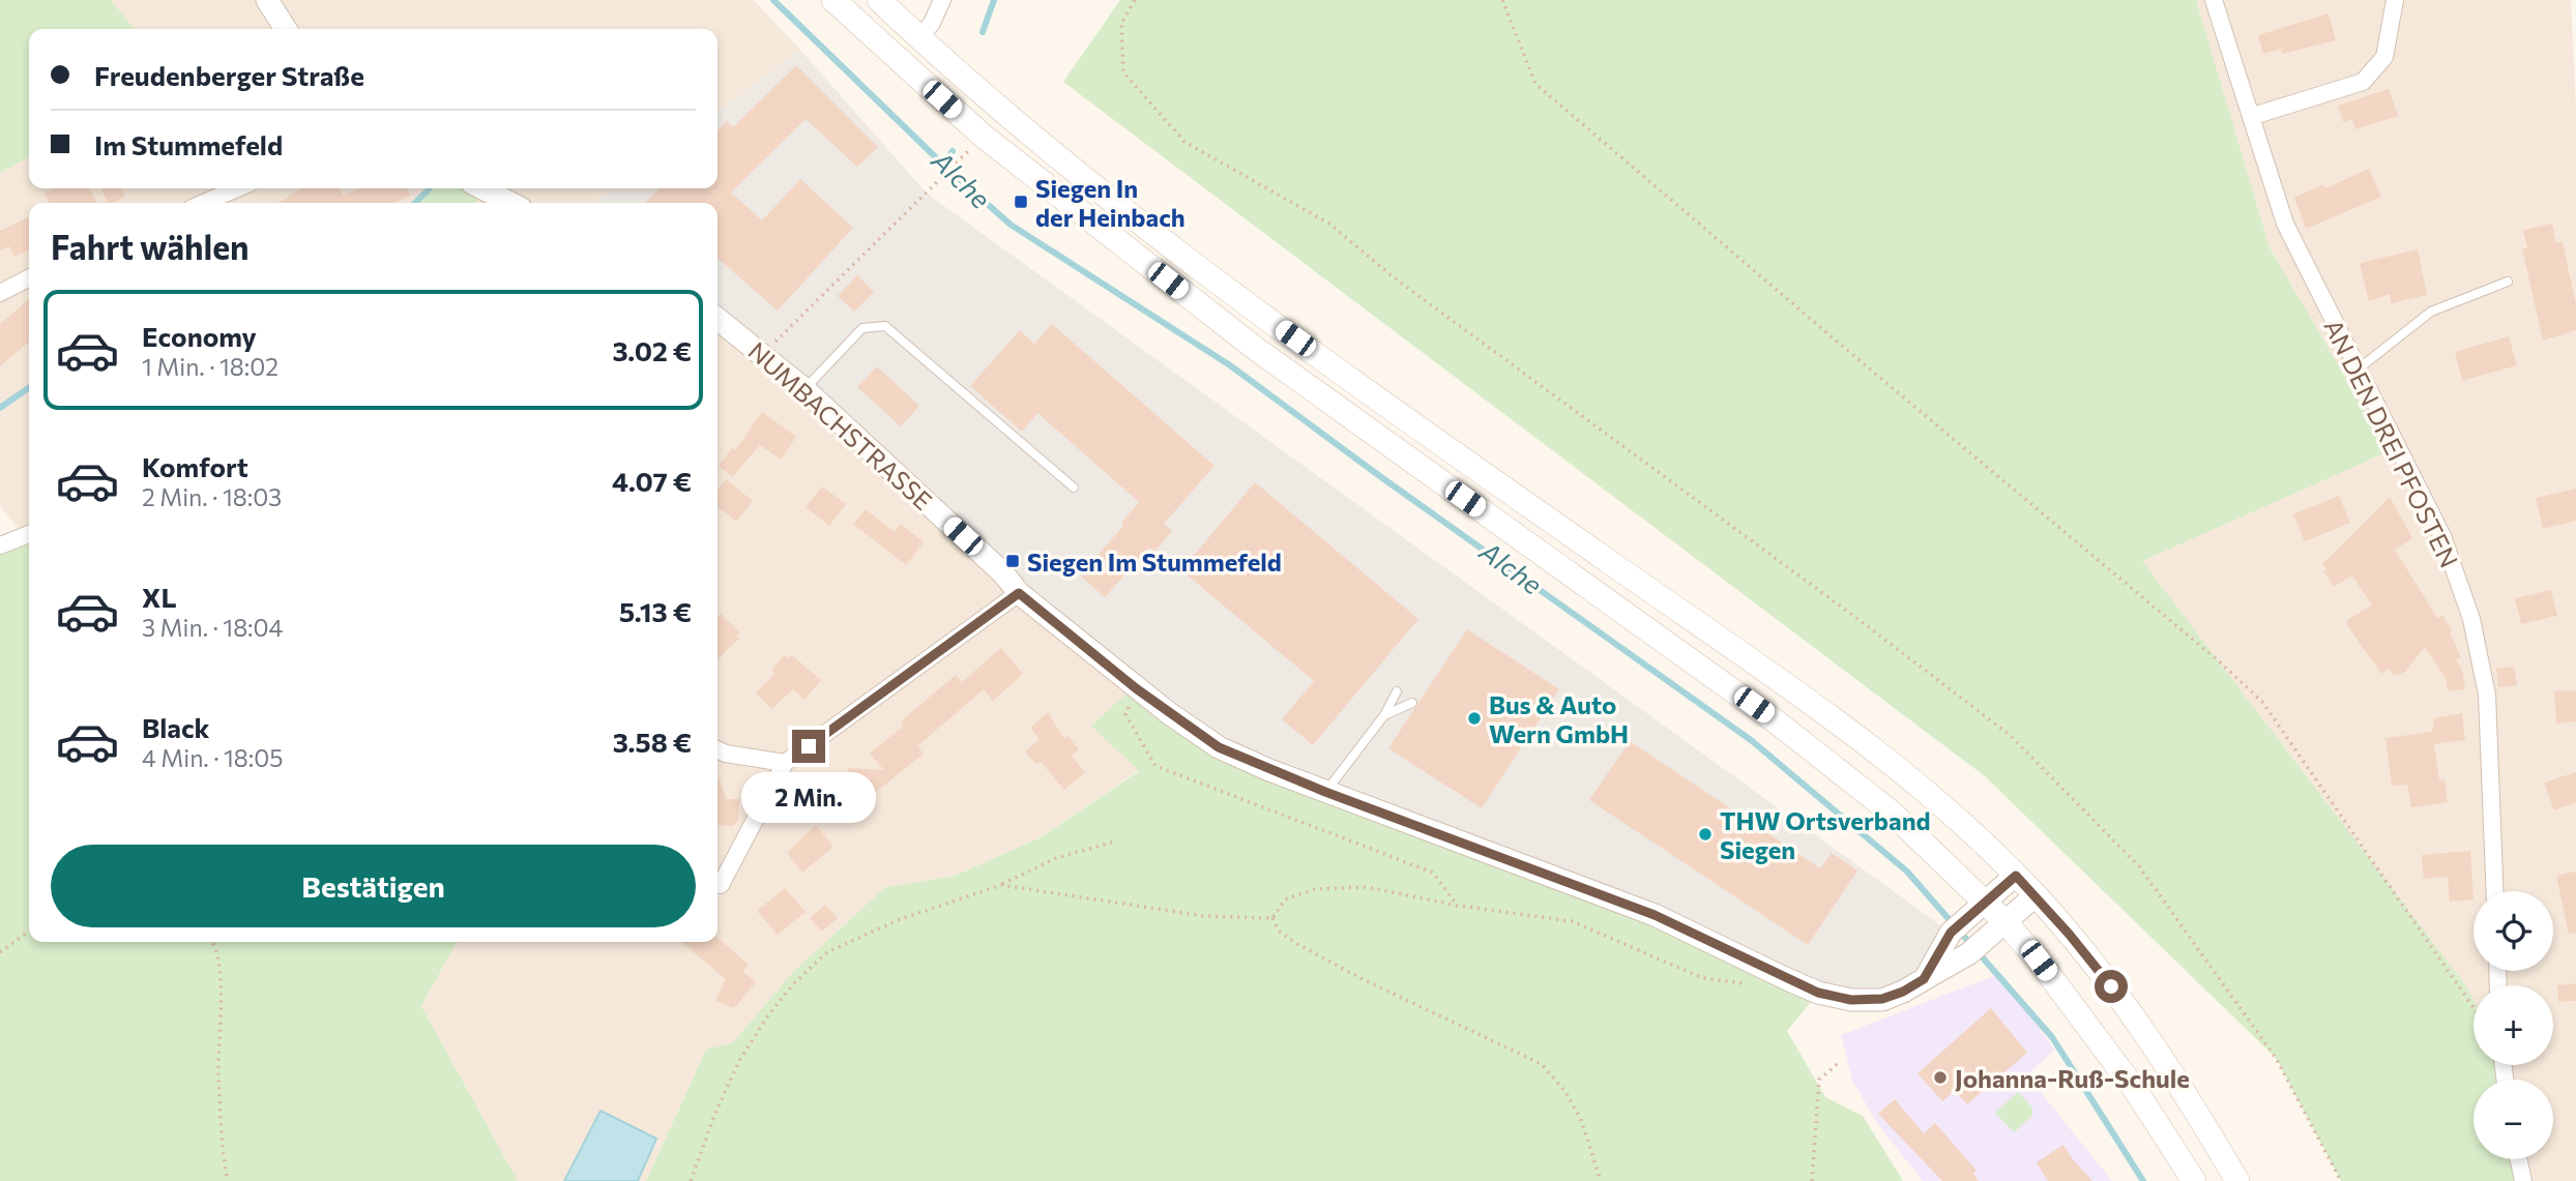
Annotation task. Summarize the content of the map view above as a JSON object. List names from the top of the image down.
{
  "streets": {
    "street": ["NUMBACHSTRASSE", "AN DEN DREI PFOSTEN"]
  },
  "water": ["Alche"],
  "places": {
    "transit": ["Siegen In der Heinbach", "Siegen Im Stummefeld"],
    "other": ["Bus & Auto Wern GmbH", "THW Ortsverband Siegen", "Johanna-Ruß-Schule"]
  },
  "page": {
    "banner": ["Freudenberger Straße", "Im Stummefeld"],
    "heading": "Fahrt wählen",
    "list": [
      {
        "name": "Economy",
        "note": "1 Min. · 18:02",
        "value": "3.02 €"
      },
      {
        "name": "Komfort",
        "note": "2 Min. · 18:03",
        "value": "4.07 €"
      },
      {
        "name": "XL",
        "note": "3 Min. · 18:04",
        "value": "5.13 €"
      },
      {
        "name": "Black",
        "note": "4 Min. · 18:05",
        "value": "3.58 €"
      }
    ],
    "bubble": "2 Min.",
    "buttons": "Bestätigen",
    "map_buttons": ["+", "−"]
  }
}
